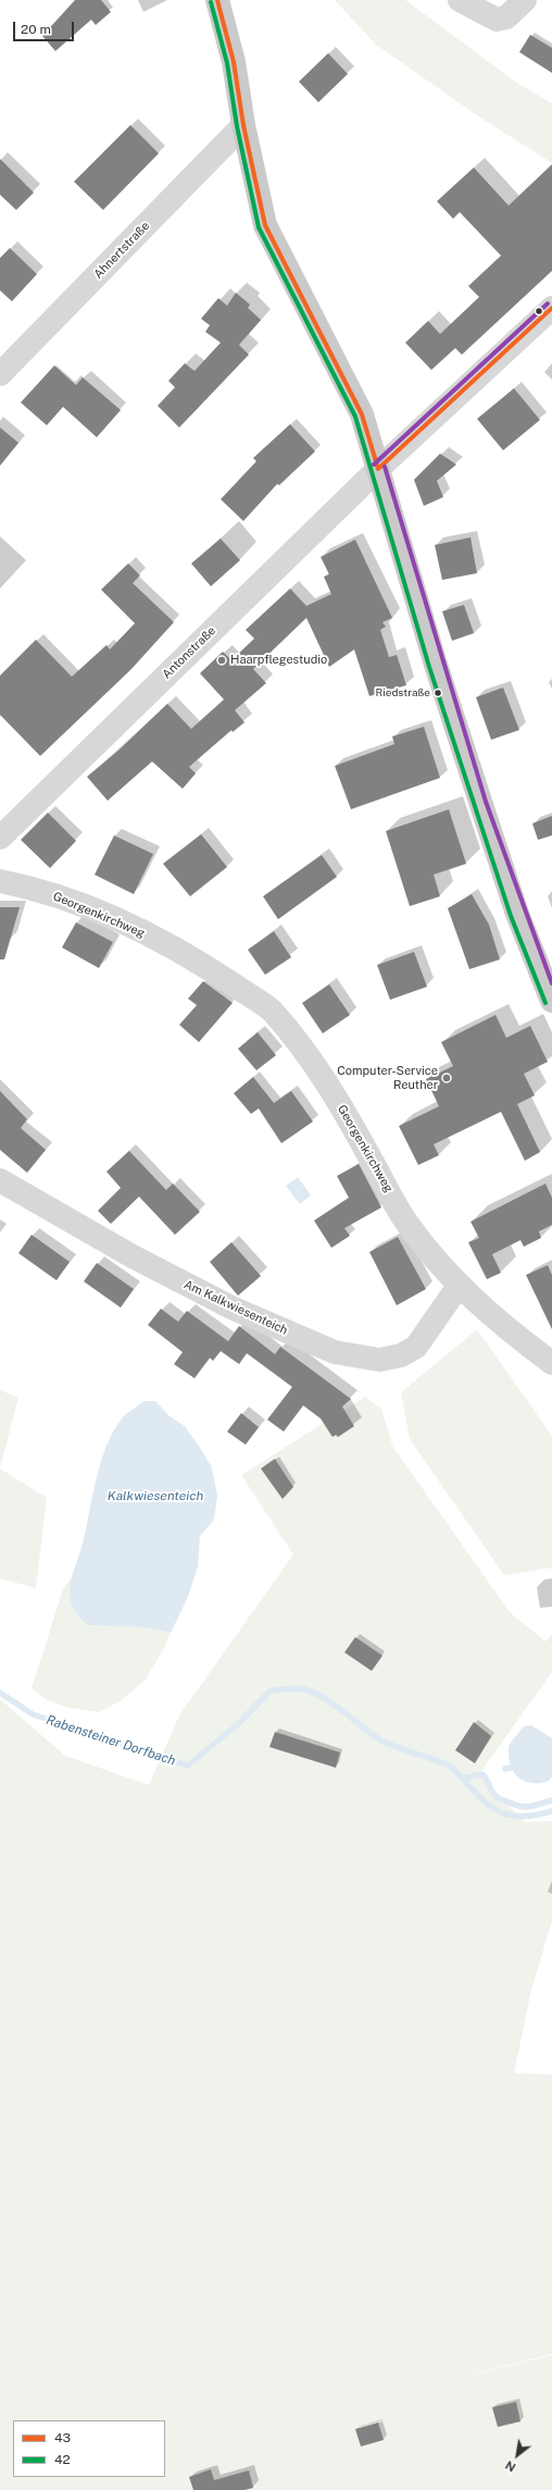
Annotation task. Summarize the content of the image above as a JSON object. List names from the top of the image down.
{
  "streets": {
    "street": [
      "Ahnertstraße",
      "Antonstraße",
      "Georgenkirchweg",
      "Am Kalkwiesenteich"
    ]
  },
  "crossings": [
    ["Georgenkirchweg", "Am Kalkwiesenteich"]
  ],
  "water": ["Kalkwiesenteich", "Rabensteiner Dorfbach"],
  "places": ["Haarpflegestudio", "Riedstraße", "Computer-Service Reuther"],
  "lines": ["transit line 43", "transit line 42"],
  "legend": ["43", "42"],
  "scale_bar": "20 m",
  "north": "bottom left"
}
